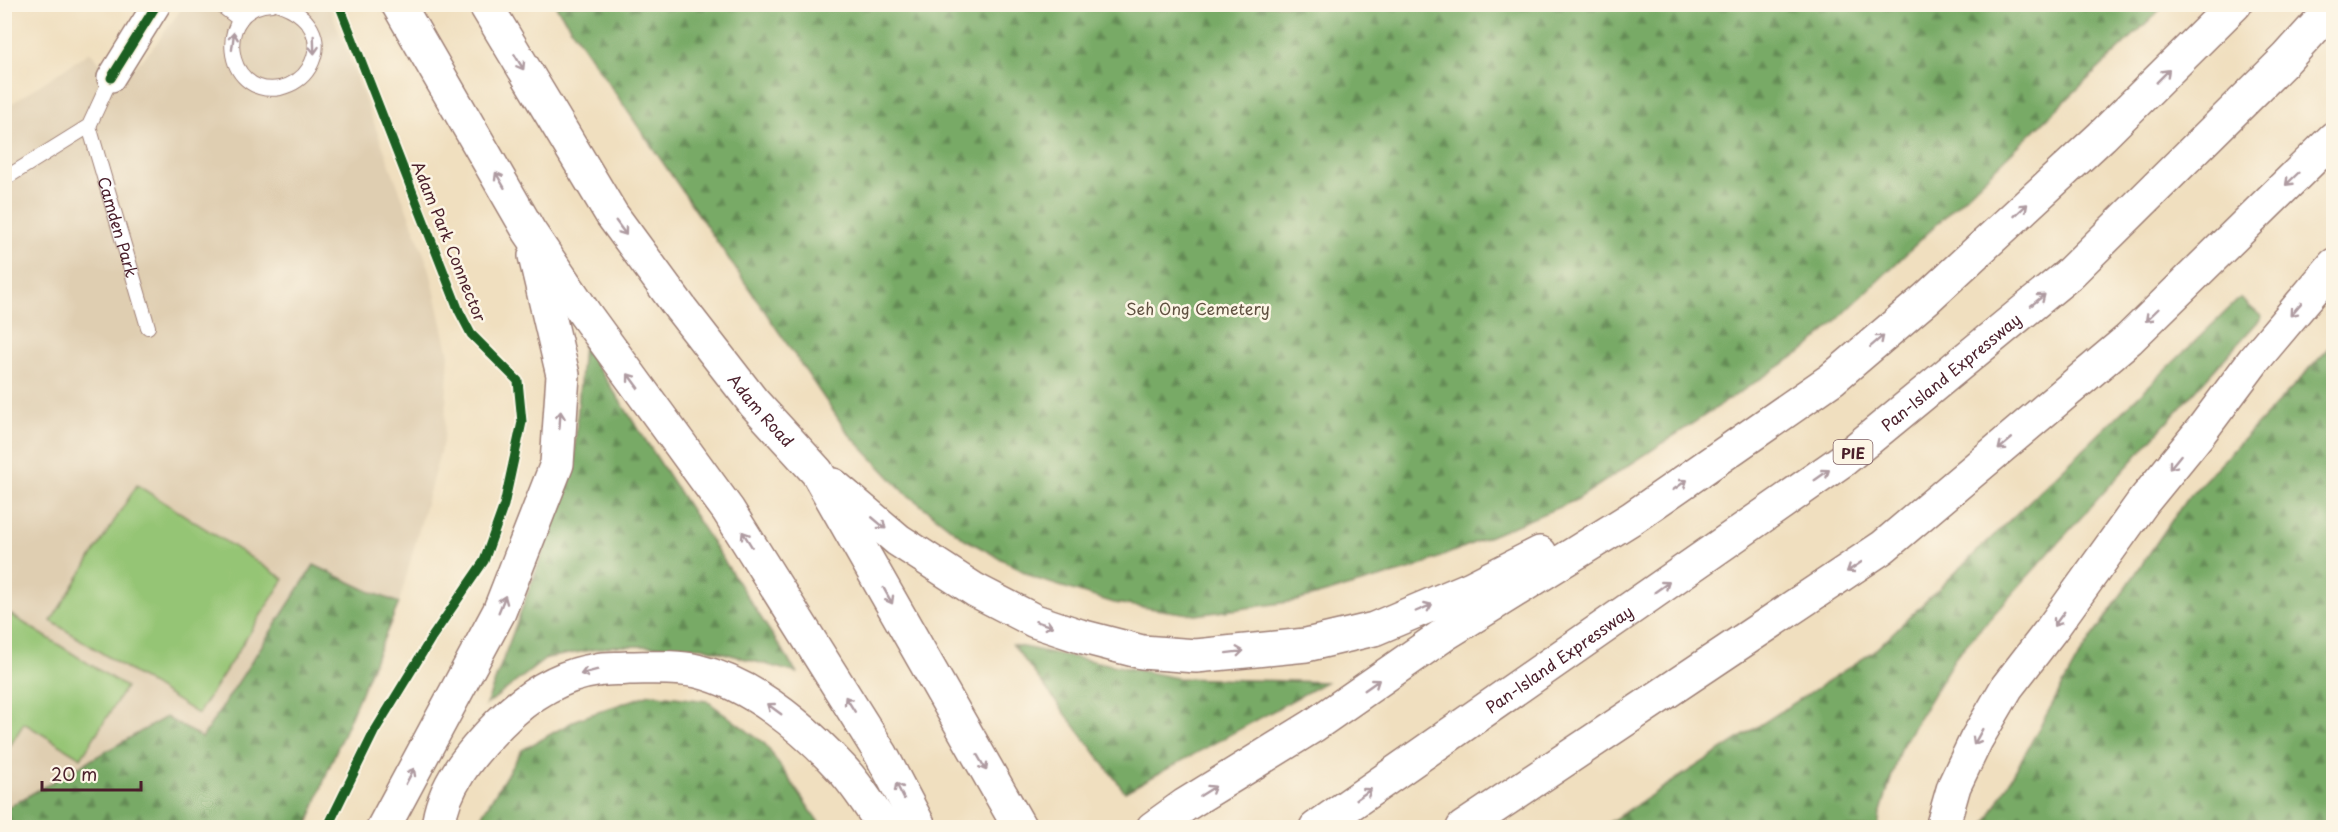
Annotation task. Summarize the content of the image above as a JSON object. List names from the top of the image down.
{
  "streets": {
    "highway": ["Pan-Island Expressway", "Adam Road", "PIE"],
    "lane": ["Camden Park"],
    "cycle path": ["Adam Park Connector"]
  },
  "parks": ["Seh Ong Cemetery"],
  "scale_bar": "20 m"
}
